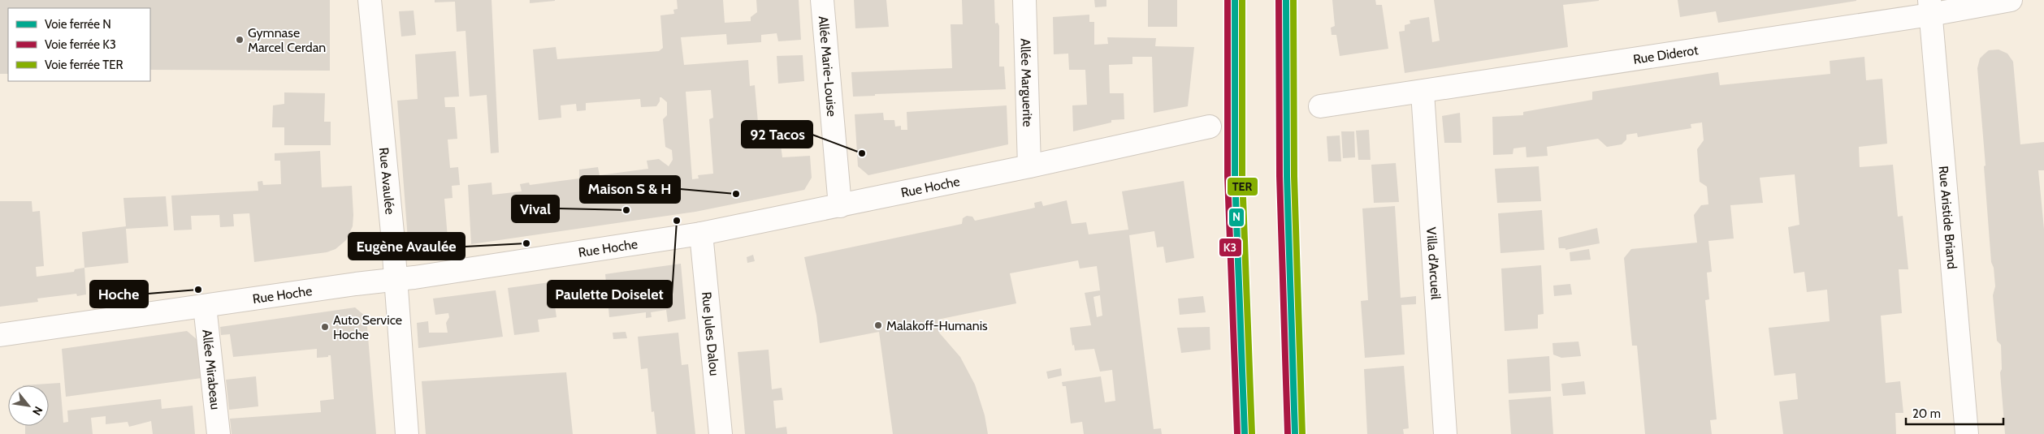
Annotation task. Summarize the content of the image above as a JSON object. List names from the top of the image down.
{
  "streets": {
    "street": [
      "Rue Diderot",
      "Allée Marie-Louise",
      "Allée Marguerite",
      "Rue Avaulée",
      "Rue Hoche",
      "Rue Aristide Briand",
      "Villa d'Arcueil",
      "Rue Jules Dalou",
      "Allée Mirabeau"
    ]
  },
  "crossings": [
    ["Rue Diderot", "Rue Aristide Briand"],
    ["Rue Diderot", "Villa d'Arcueil"],
    ["Allée Marie-Louise", "Rue Hoche"],
    ["Allée Marguerite", "Rue Hoche"],
    ["Rue Avaulée", "Rue Hoche"],
    ["Rue Hoche", "Rue Jules Dalou"],
    ["Rue Hoche", "Allée Mirabeau"]
  ],
  "places": [
    "Gymnase Marcel Cerdan",
    "92 Tacos",
    "Maison S & H",
    "Vival",
    "Paulette Doiselet",
    "Eugène Avaulée",
    "Hoche",
    "Malakoff-Humanis",
    "Auto Service Hoche"
  ],
  "lines": ["rail line N", "rail line K3", "rail line TER"],
  "legend": ["Voie ferrée N", "Voie ferrée K3", "Voie ferrée TER"],
  "scale_bar": "20 m",
  "north": "bottom right"
}
